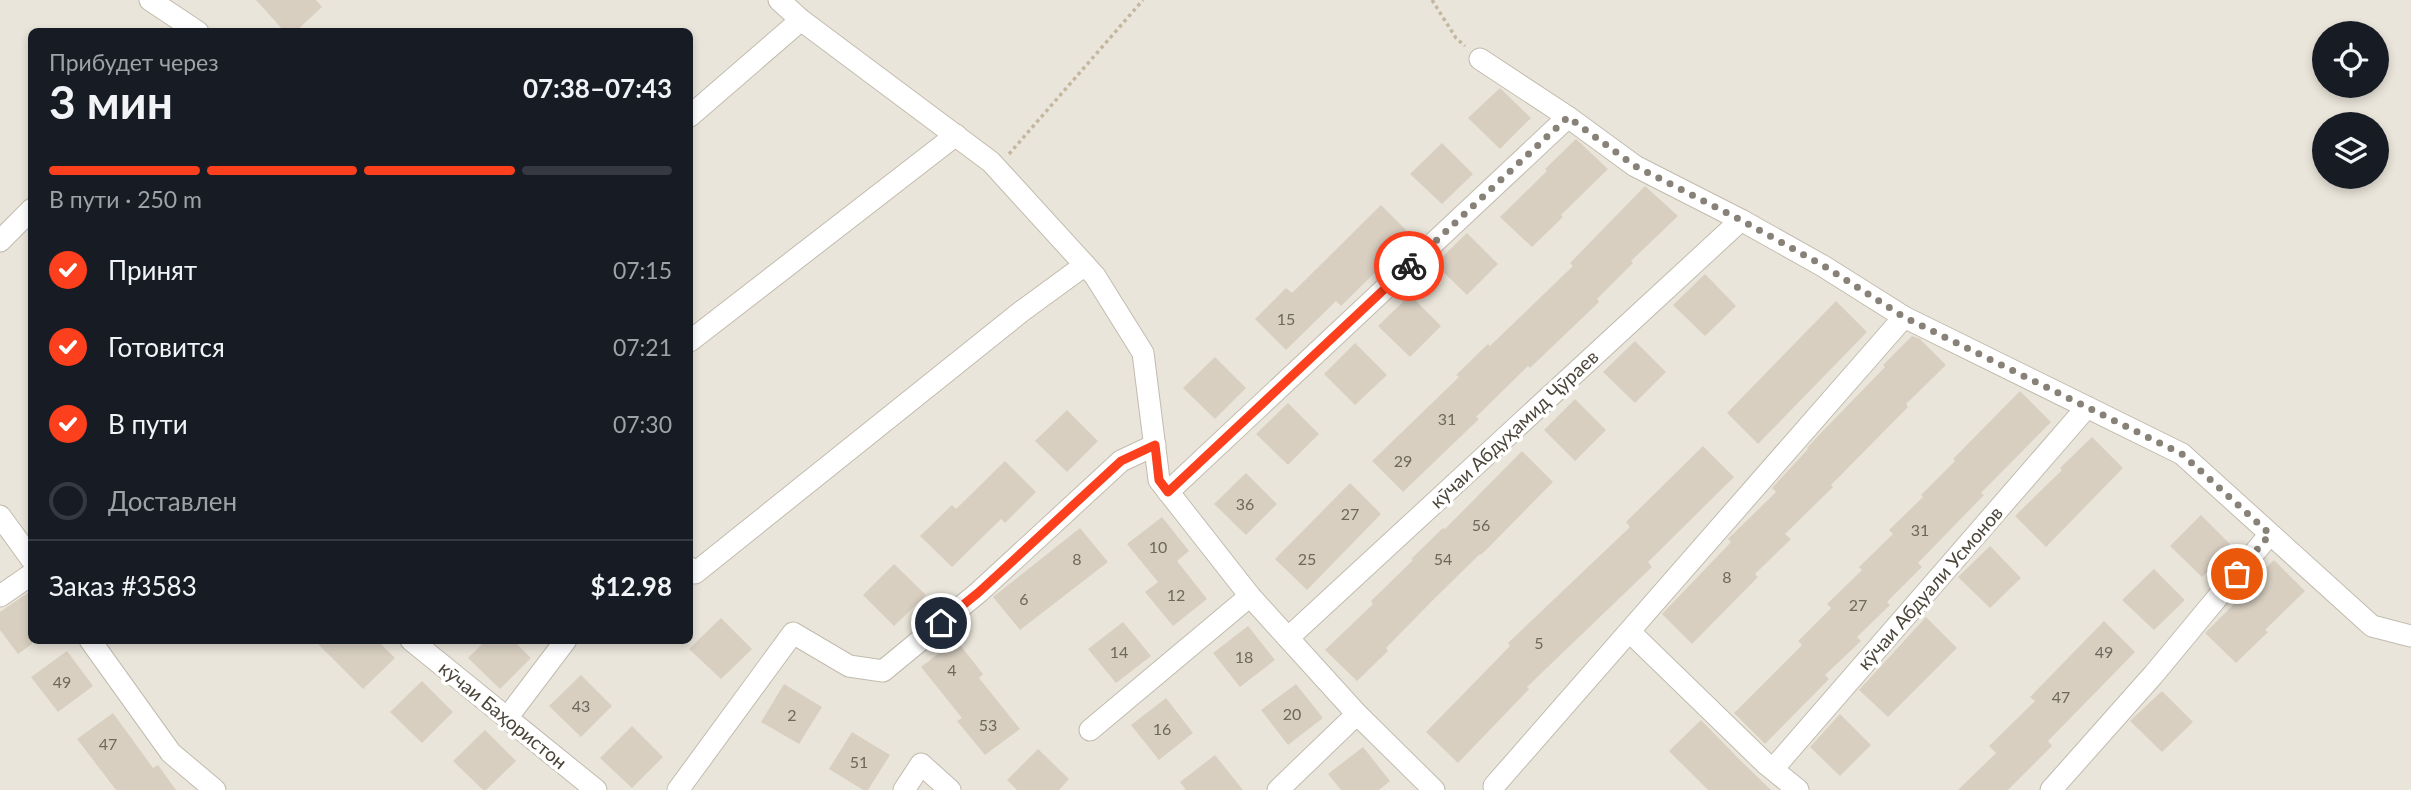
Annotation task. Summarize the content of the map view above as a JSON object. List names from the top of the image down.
{
  "streets": {
    "street": ["кӯчаи Абдуҳамид Ҷӯраев", "кӯчаи Абдуали Усмонов", "кӯчаи Баҳористон"]
  },
  "house_numbers": [
    "15",
    "31",
    "29",
    "36",
    "27",
    "56",
    "31",
    "10",
    "8",
    "25",
    "54",
    "8",
    "12",
    "6",
    "27",
    "5",
    "14",
    "49",
    "18",
    "4",
    "49",
    "47",
    "43",
    "20",
    "2",
    "53",
    "16",
    "47",
    "51"
  ],
  "page": {
    "heading": ["3 мин", "Прибудет через", "07:38–07:43"],
    "panel": ["Заказ #3583", "$12.98"],
    "bar": "В пути · 250 m",
    "list": [
      ["Принят", "07:15"],
      ["Готовится", "07:21"],
      ["В пути", "07:30"],
      "Доставлен"
    ]
  }
}
